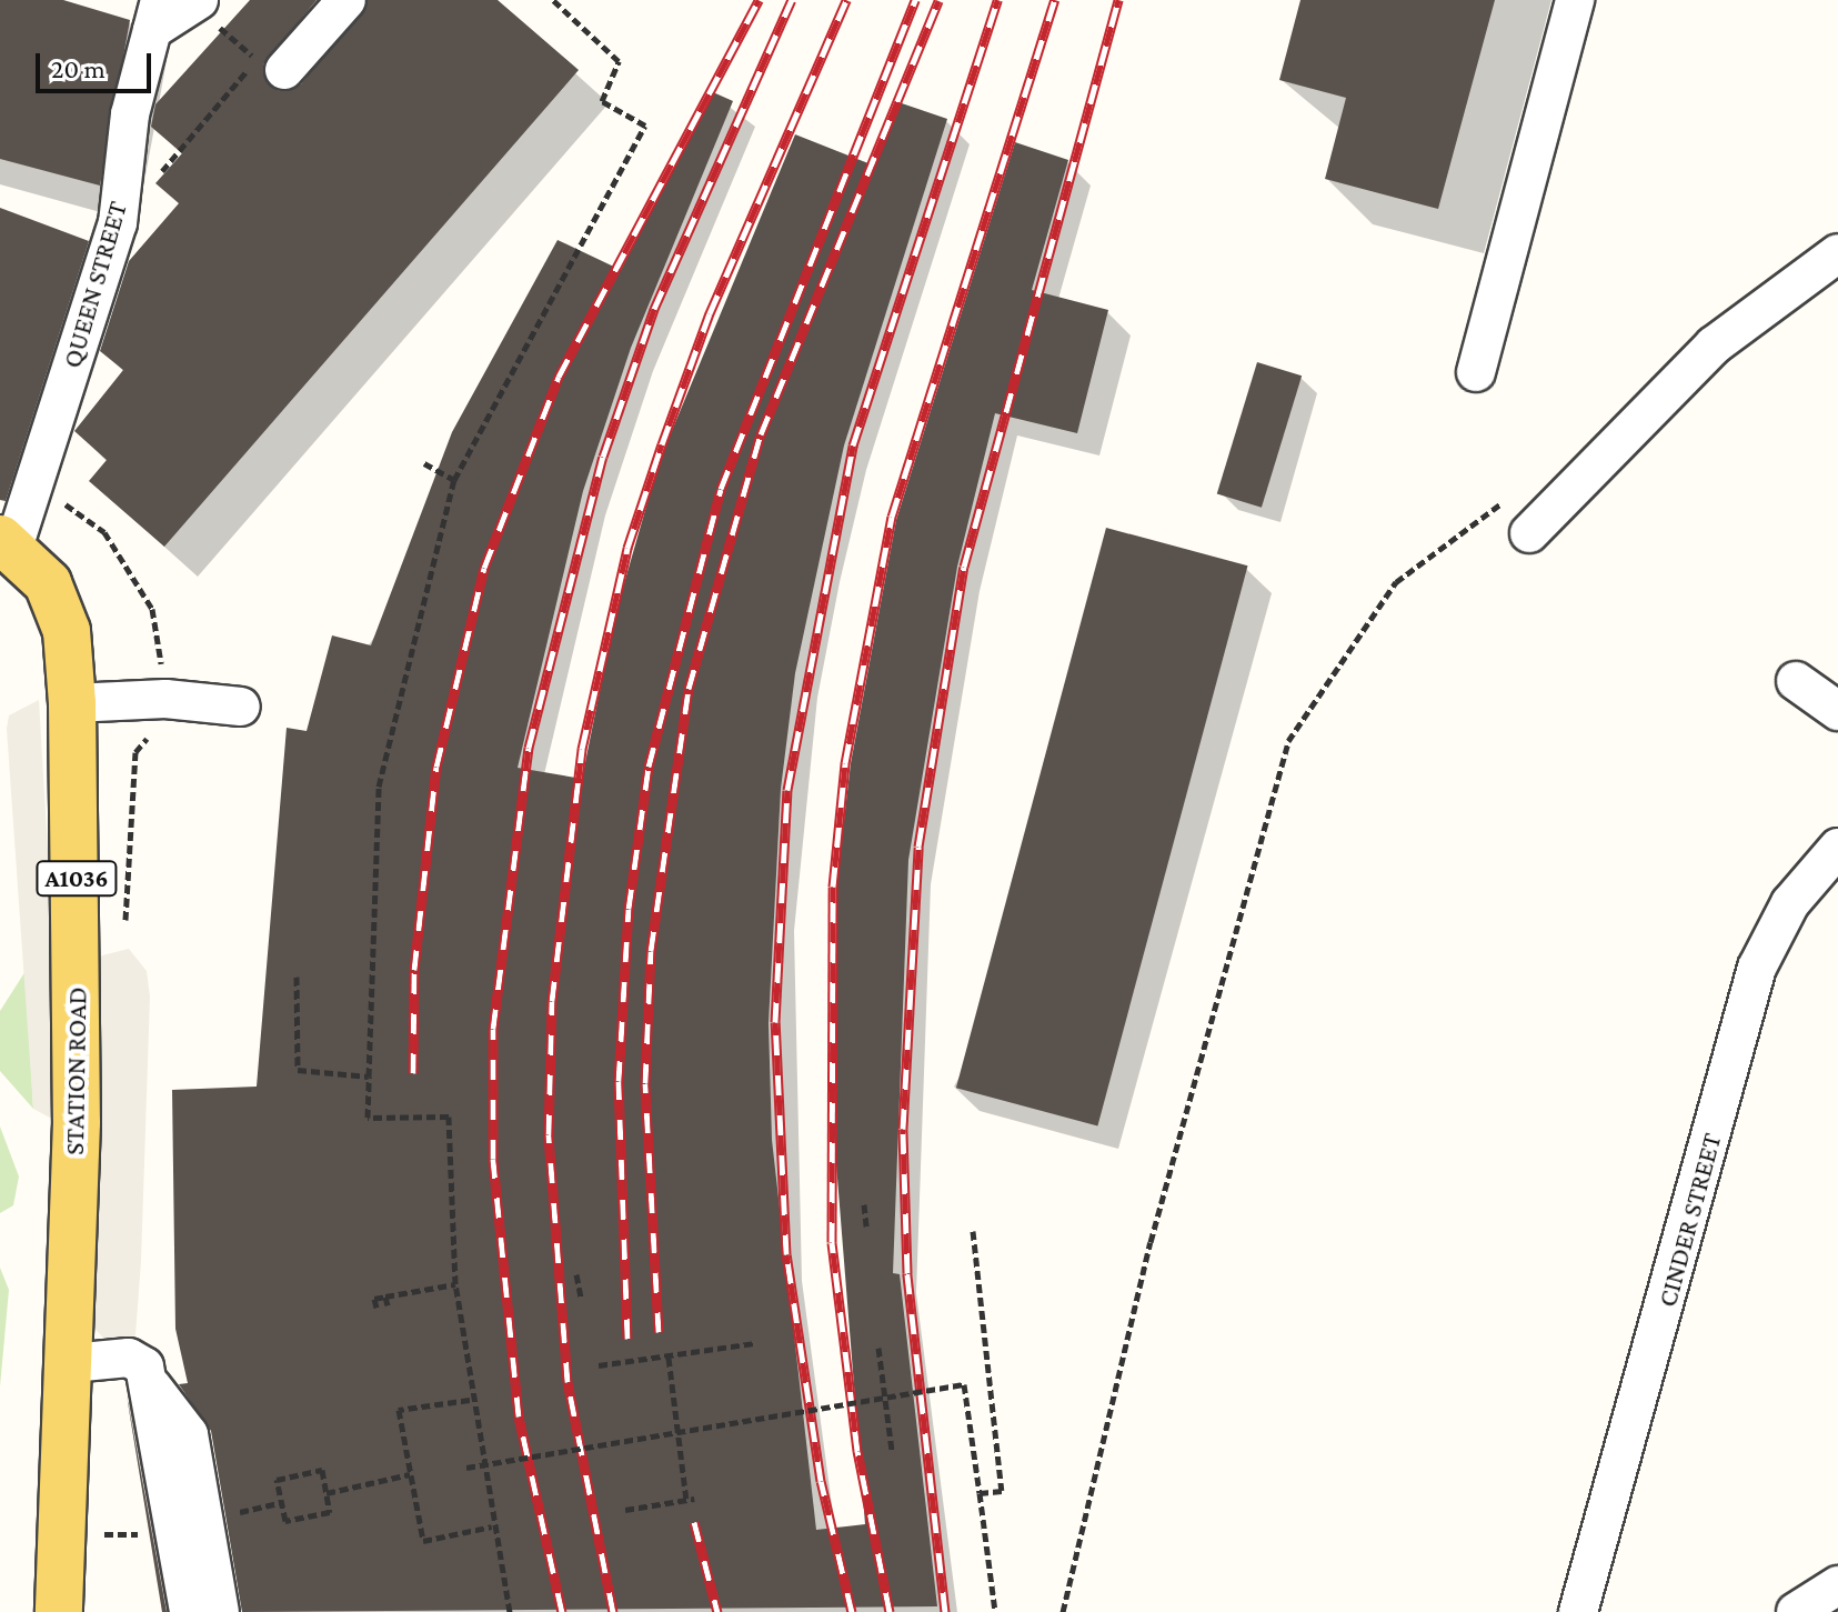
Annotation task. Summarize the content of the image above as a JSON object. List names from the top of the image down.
{
  "streets": {
    "main road": ["A1036", "STATION ROAD"],
    "street": ["QUEEN STREET", "CINDER STREET"]
  },
  "crossings": [
    ["QUEEN STREET", "STATION ROAD"]
  ],
  "scale_bar": "20 m"
}
